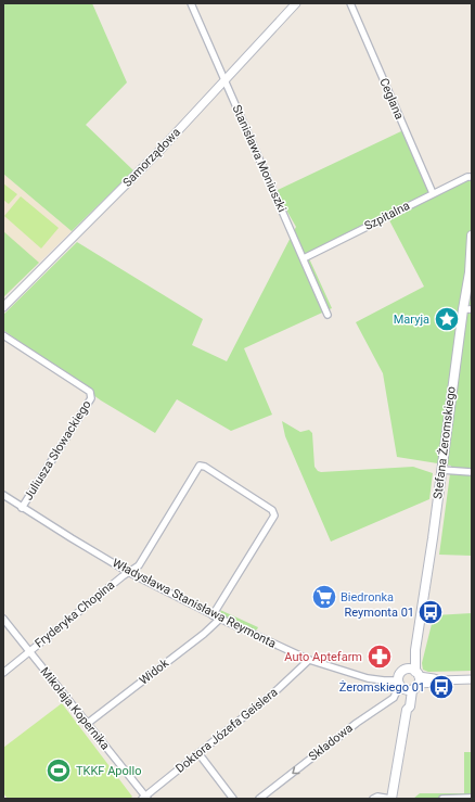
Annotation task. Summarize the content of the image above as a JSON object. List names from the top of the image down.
{
  "streets": {
    "main road": ["Stefana Żeromskiego"],
    "street": [
      "Ceglana",
      "Samorządowa",
      "Stanisława Moniuszki",
      "Szpitalna",
      "Juliusza Słowackiego",
      "Władysława Stanisława Reymonta",
      "Fryderyka Chopina",
      "Widok",
      "Mikołaja Kopernika",
      "Doktora Józefa Geislera",
      "Składowa"
    ]
  },
  "crossings": [
    ["Ceglana", "Szpitalna"],
    ["Samorządowa", "Stanisława Moniuszki"],
    ["Stanisława Moniuszki", "Szpitalna"],
    ["Stefana Żeromskiego", "Władysława Stanisława Reymonta"],
    ["Stefana Żeromskiego", "Składowa"],
    ["Juliusza Słowackiego", "Władysława Stanisława Reymonta"],
    ["Władysława Stanisława Reymonta", "Fryderyka Chopina"],
    ["Władysława Stanisława Reymonta", "Widok"],
    ["Władysława Stanisława Reymonta", "Doktora Józefa Geislera"],
    ["Władysława Stanisława Reymonta", "Składowa"],
    ["Fryderyka Chopina", "Mikołaja Kopernika"],
    ["Widok", "Mikołaja Kopernika"],
    ["Mikołaja Kopernika", "Doktora Józefa Geislera"]
  ],
  "one_way": ["Składowa"],
  "places": {
    "place": ["Maryja"],
    "supermarket": ["Biedronka"],
    "bus stop": ["Reymonta 01", "Żeromskiego 01"],
    "pharmacy": ["Auto Aptefarm"],
    "sports": ["TKKF Apollo"]
  }
}
